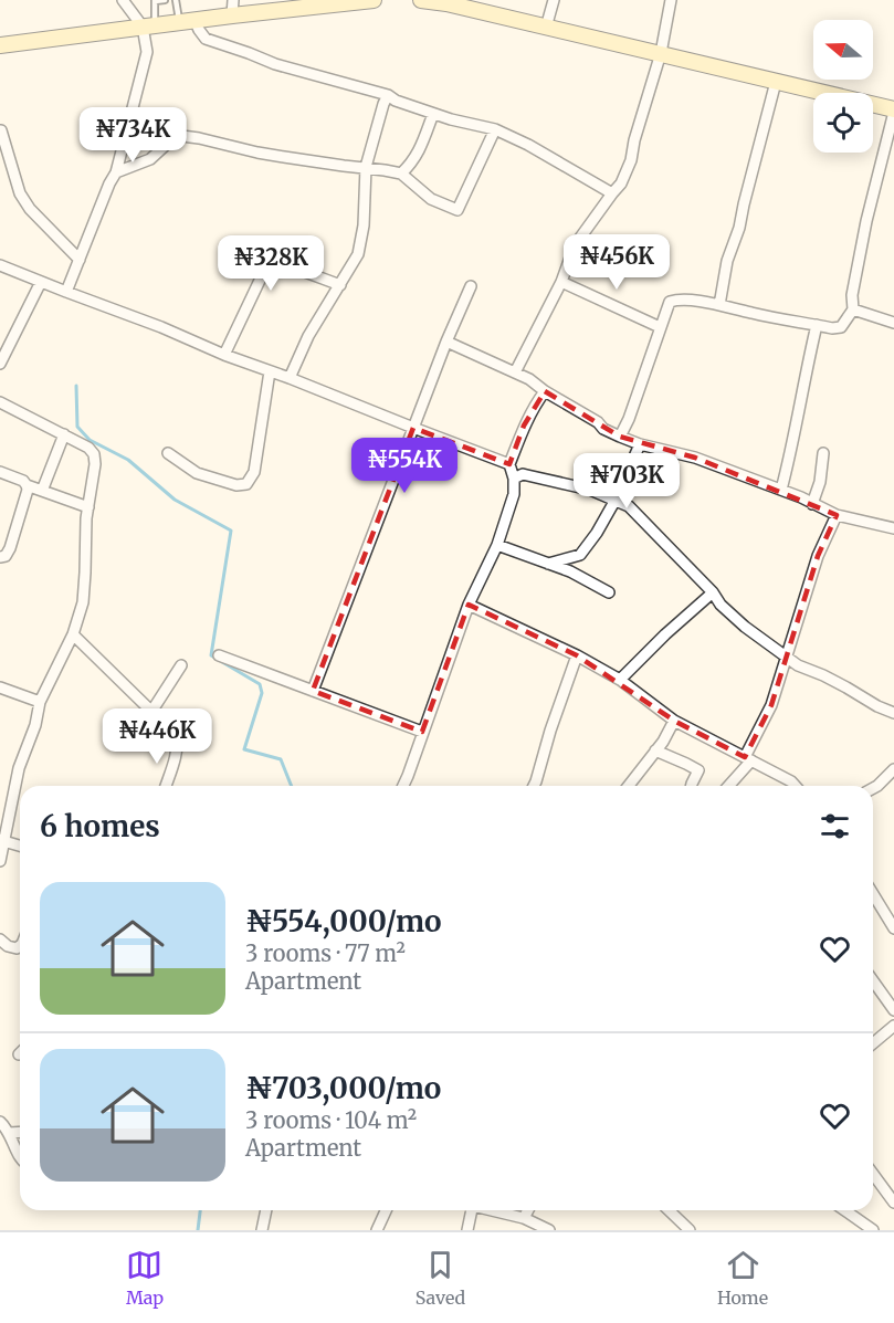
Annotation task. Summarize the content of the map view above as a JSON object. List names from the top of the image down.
{
  "north": "left",
  "page": {
    "price": [
      "₦734K",
      "₦456K",
      "₦328K",
      "₦554K",
      "₦703K",
      "₦446K"
    ],
    "heading": "6 homes",
    "list": [
      {
        "name": "₦554,000/mo",
        "note": "3 rooms · 77 m² · Apartment"
      },
      {
        "name": "₦703,000/mo",
        "note": "3 rooms · 104 m² · Apartment"
      }
    ],
    "tabs": ["Map", "Saved", "Home"]
  }
}
